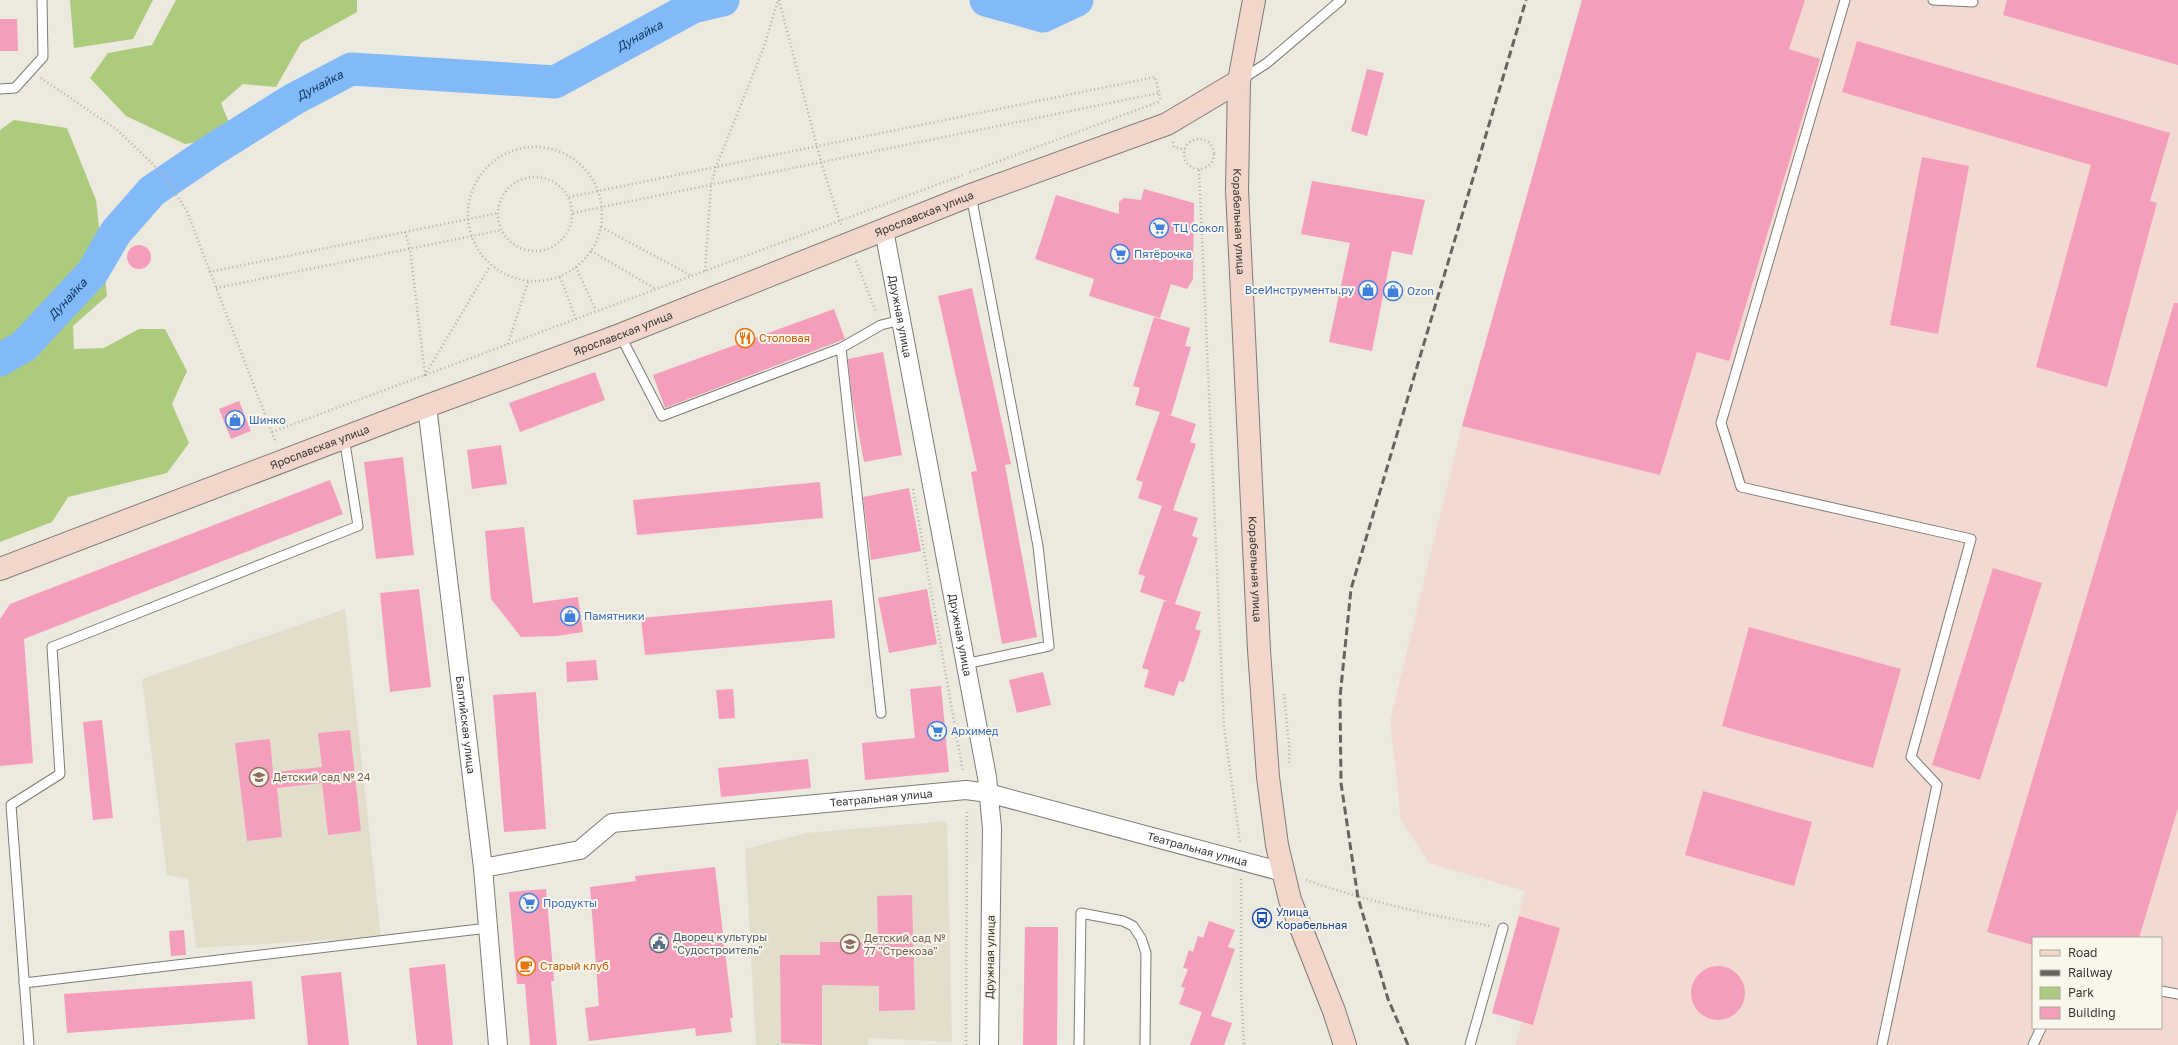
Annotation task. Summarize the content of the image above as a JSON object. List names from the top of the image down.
{
  "streets": {
    "street": [
      "Ярославская улица",
      "Корабельная улица",
      "Дружная улица",
      "Балтийская улица",
      "Театральная улица"
    ]
  },
  "crossings": [
    ["Ярославская улица", "Корабельная улица"],
    ["Ярославская улица", "Дружная улица"],
    ["Ярославская улица", "Балтийская улица"],
    ["Корабельная улица", "Театральная улица"],
    ["Дружная улица", "Театральная улица"],
    ["Балтийская улица", "Театральная улица"]
  ],
  "water": ["Дунайка"],
  "places": {
    "supermarket": [
      "ТЦ Сокол",
      "Пятёрочка",
      "Архимед",
      "Продукты"
    ],
    "shop": [
      "ВсеИнструменты.ру",
      "Ozon",
      "Шинко",
      "Памятники"
    ],
    "restaurant": ["Столовая"],
    "school or university": ["Детский сад № 24", "Детский сад № 77 \"Стрекоза\""],
    "bus stop": ["Улица Корабельная"],
    "public building": ["Дворец культуры \"Судостроитель\""],
    "cafe": ["Старый клуб"]
  },
  "legend": [
    "Road",
    "Railway",
    "Park",
    "Building"
  ]
}
